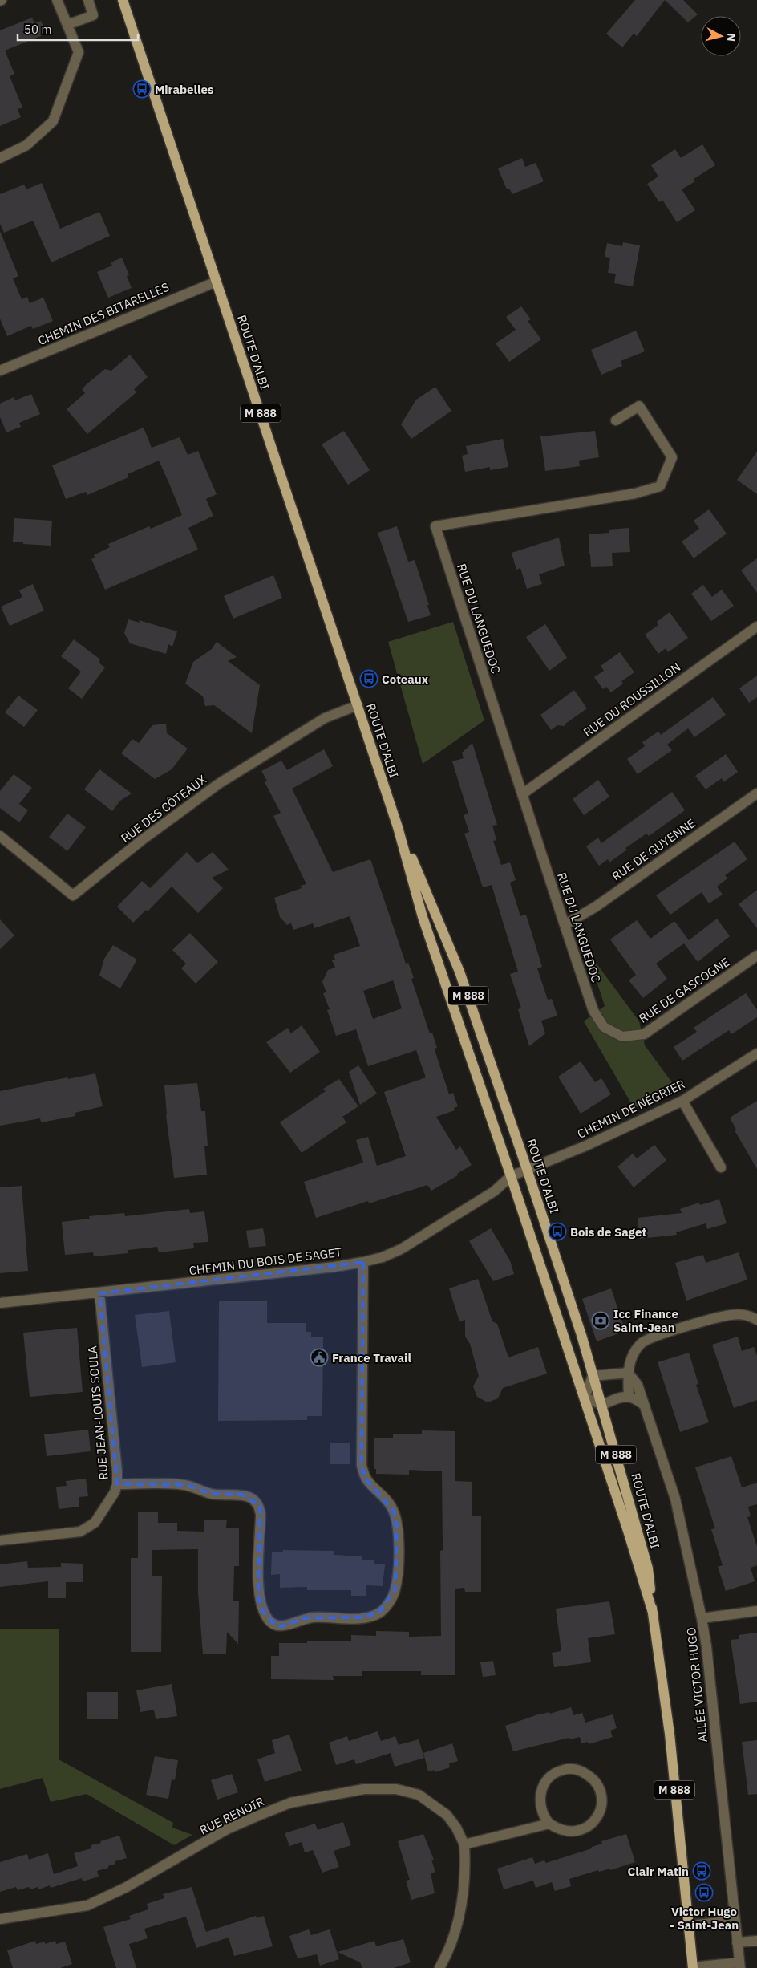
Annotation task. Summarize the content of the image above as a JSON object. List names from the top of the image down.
{
  "streets": {
    "main road": ["ROUTE D'ALBI", "M 888"],
    "street": [
      "CHEMIN DES BITARELLES",
      "RUE DU LANGUEDOC",
      "RUE DU ROUSSILLON",
      "RUE DES CÔTEAUX",
      "RUE DE GUYENNE",
      "RUE DE GASCOGNE",
      "CHEMIN DE NÉGRIER",
      "CHEMIN DU BOIS DE SAGET",
      "RUE JEAN-LOUIS SOULA",
      "ALLÉE VICTOR HUGO",
      "RUE RENOIR"
    ]
  },
  "crossings": [
    ["CHEMIN DES BITARELLES", "ROUTE D'ALBI"],
    ["ROUTE D'ALBI", "RUE DES CÔTEAUX"],
    ["ROUTE D'ALBI", "CHEMIN DE NÉGRIER"],
    ["ROUTE D'ALBI", "CHEMIN DU BOIS DE SAGET"],
    ["RUE DU LANGUEDOC", "RUE DU ROUSSILLON"],
    ["RUE DU LANGUEDOC", "RUE DE GUYENNE"],
    ["RUE DU LANGUEDOC", "RUE DE GASCOGNE"],
    ["CHEMIN DE NÉGRIER", "CHEMIN DU BOIS DE SAGET"],
    ["CHEMIN DU BOIS DE SAGET", "RUE JEAN-LOUIS SOULA"]
  ],
  "places": {
    "bus stop": [
      "Mirabelles",
      "Coteaux",
      "Bois de Saget",
      "Clair Matin",
      "Victor Hugo - Saint-Jean"
    ],
    "bank": ["Icc Finance Saint-Jean"],
    "public building": ["France Travail"]
  },
  "scale_bar": "50 m",
  "north": "right"
}
